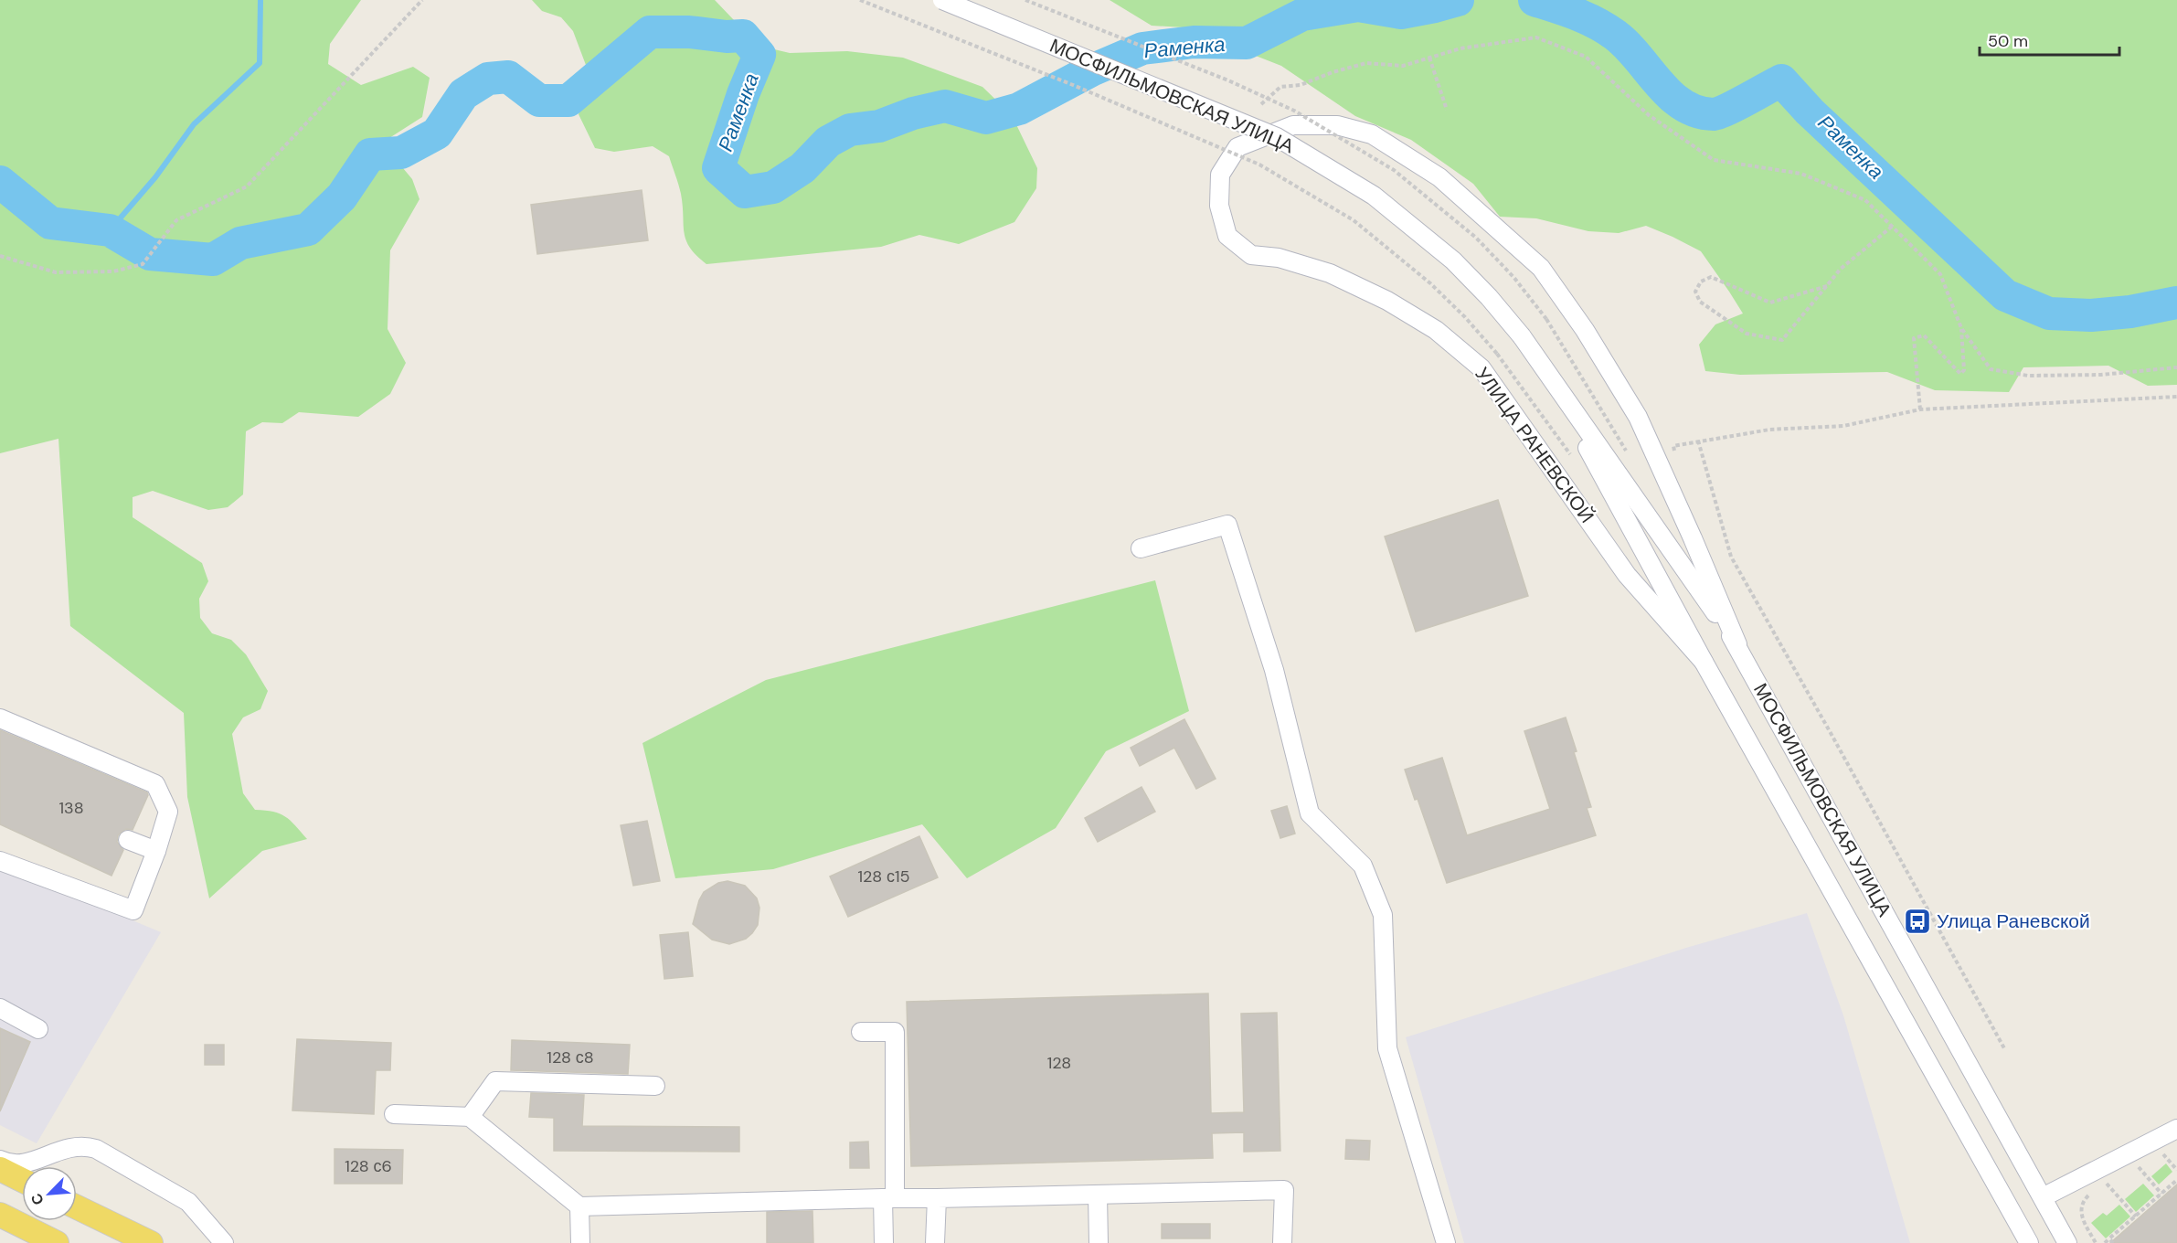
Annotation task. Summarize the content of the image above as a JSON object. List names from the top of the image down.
{
  "streets": {
    "street": ["МОСФИЛЬМОВСКАЯ УЛИЦА", "УЛИЦА РАНЕВСКОЙ"]
  },
  "crossings": [
    ["МОСФИЛЬМОВСКАЯ УЛИЦА", "УЛИЦА РАНЕВСКОЙ"]
  ],
  "water": ["Раменка"],
  "places": {
    "bus stop": ["Улица Раневской"]
  },
  "house_numbers": [
    "138",
    "128 с15",
    "128 с8",
    "128",
    "128 с6"
  ],
  "scale_bar": "50 m",
  "north": "bottom left"
}
